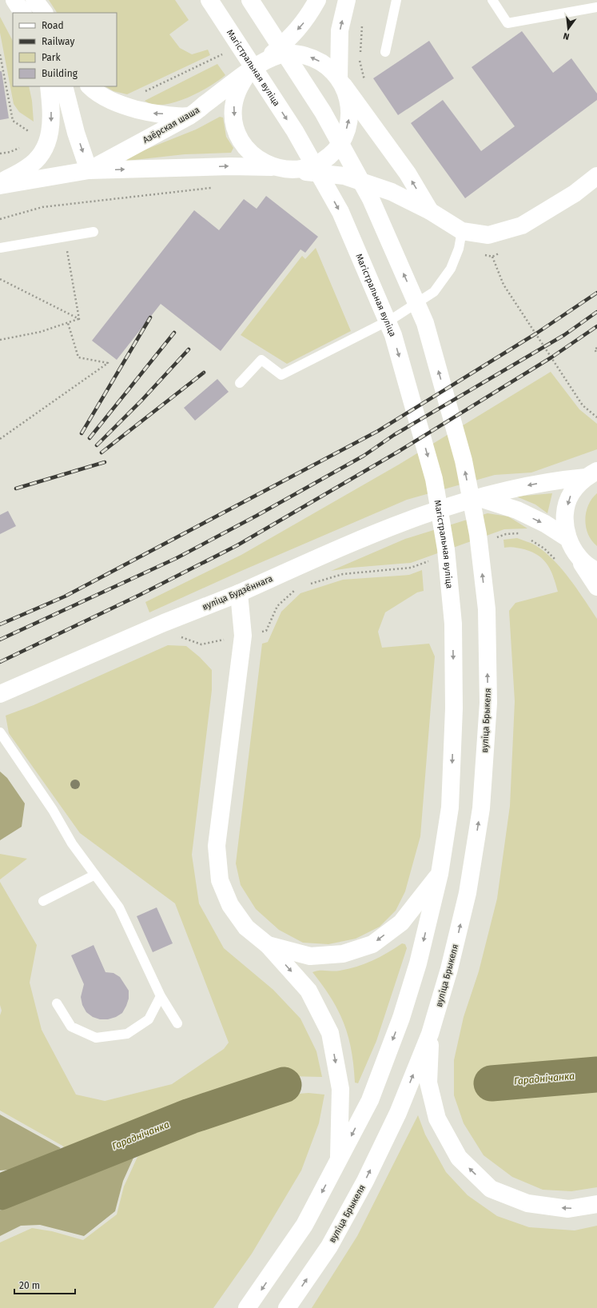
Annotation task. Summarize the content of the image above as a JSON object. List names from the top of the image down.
{
  "streets": {
    "main road": [
      "Магістральная вуліца",
      "Азёрская шаша",
      "вуліца Будзённага",
      "вуліца Брыкеля"
    ]
  },
  "water": ["Гараднічанка"],
  "legend": [
    "Road",
    "Railway",
    "Park",
    "Building"
  ],
  "scale_bar": "20 m",
  "north": "bottom"
}
